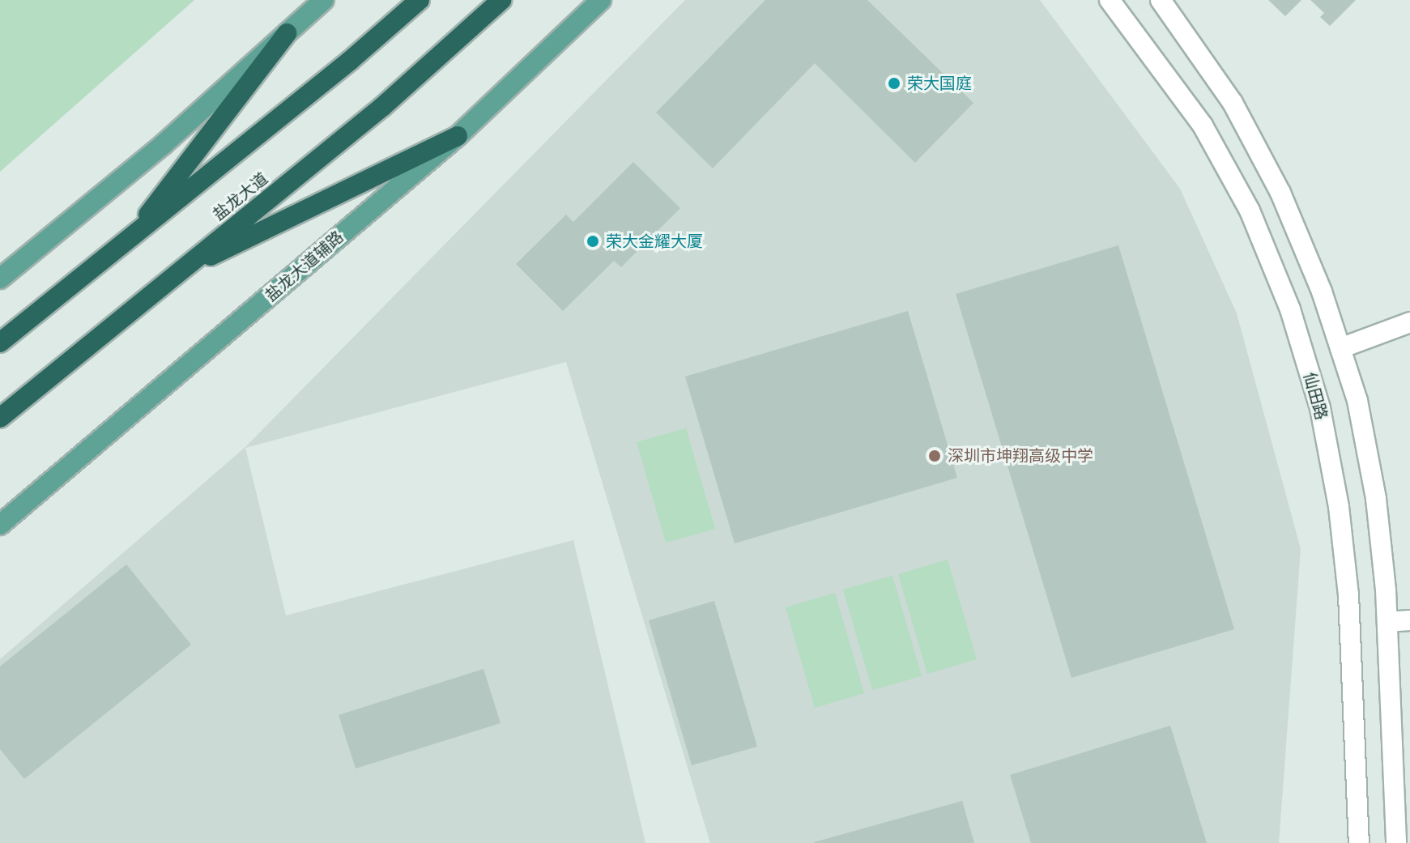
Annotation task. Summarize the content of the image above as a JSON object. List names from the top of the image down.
{
  "streets": {
    "highway": ["盐龙大道"],
    "main road": ["盐龙大道辅路"],
    "street": ["仙田路"]
  },
  "places": ["荣大国庭", "荣大金耀大厦", "深圳市坤翔高级中学"]
}
